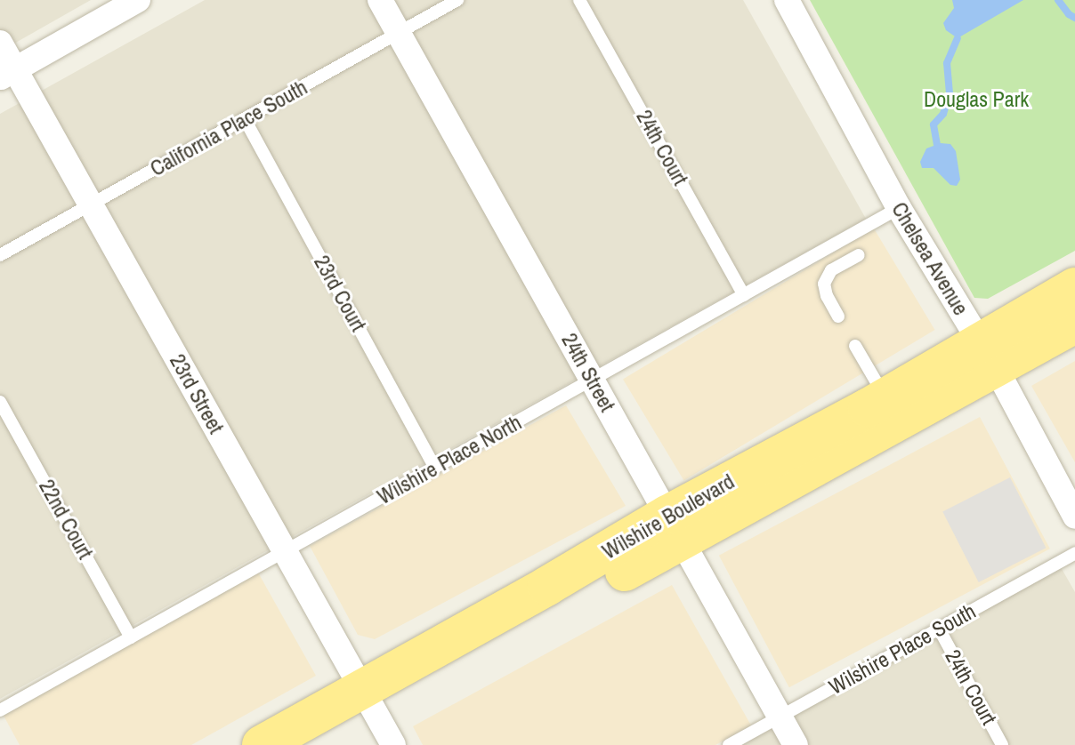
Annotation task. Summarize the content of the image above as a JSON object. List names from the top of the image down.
{
  "streets": {
    "main road": ["Wilshire Boulevard"],
    "street": ["Chelsea Avenue", "24th Street", "23rd Street"],
    "lane": [
      "California Place South",
      "24th Court",
      "23rd Court",
      "Wilshire Place North",
      "22nd Court",
      "Wilshire Place South"
    ]
  },
  "crossings": [
    ["California Place South", "23rd Court"],
    ["California Place South", "24th Street"],
    ["California Place South", "23rd Street"],
    ["24th Court", "Wilshire Place North"],
    ["24th Court", "Wilshire Place South"],
    ["Chelsea Avenue", "Wilshire Place North"],
    ["Chelsea Avenue", "Wilshire Boulevard"],
    ["23rd Court", "Wilshire Place North"],
    ["24th Street", "Wilshire Place North"],
    ["24th Street", "Wilshire Boulevard"],
    ["24th Street", "Wilshire Place South"],
    ["23rd Street", "Wilshire Place North"],
    ["23rd Street", "Wilshire Boulevard"],
    ["Wilshire Place North", "22nd Court"]
  ],
  "parks": ["Douglas Park"]
}
